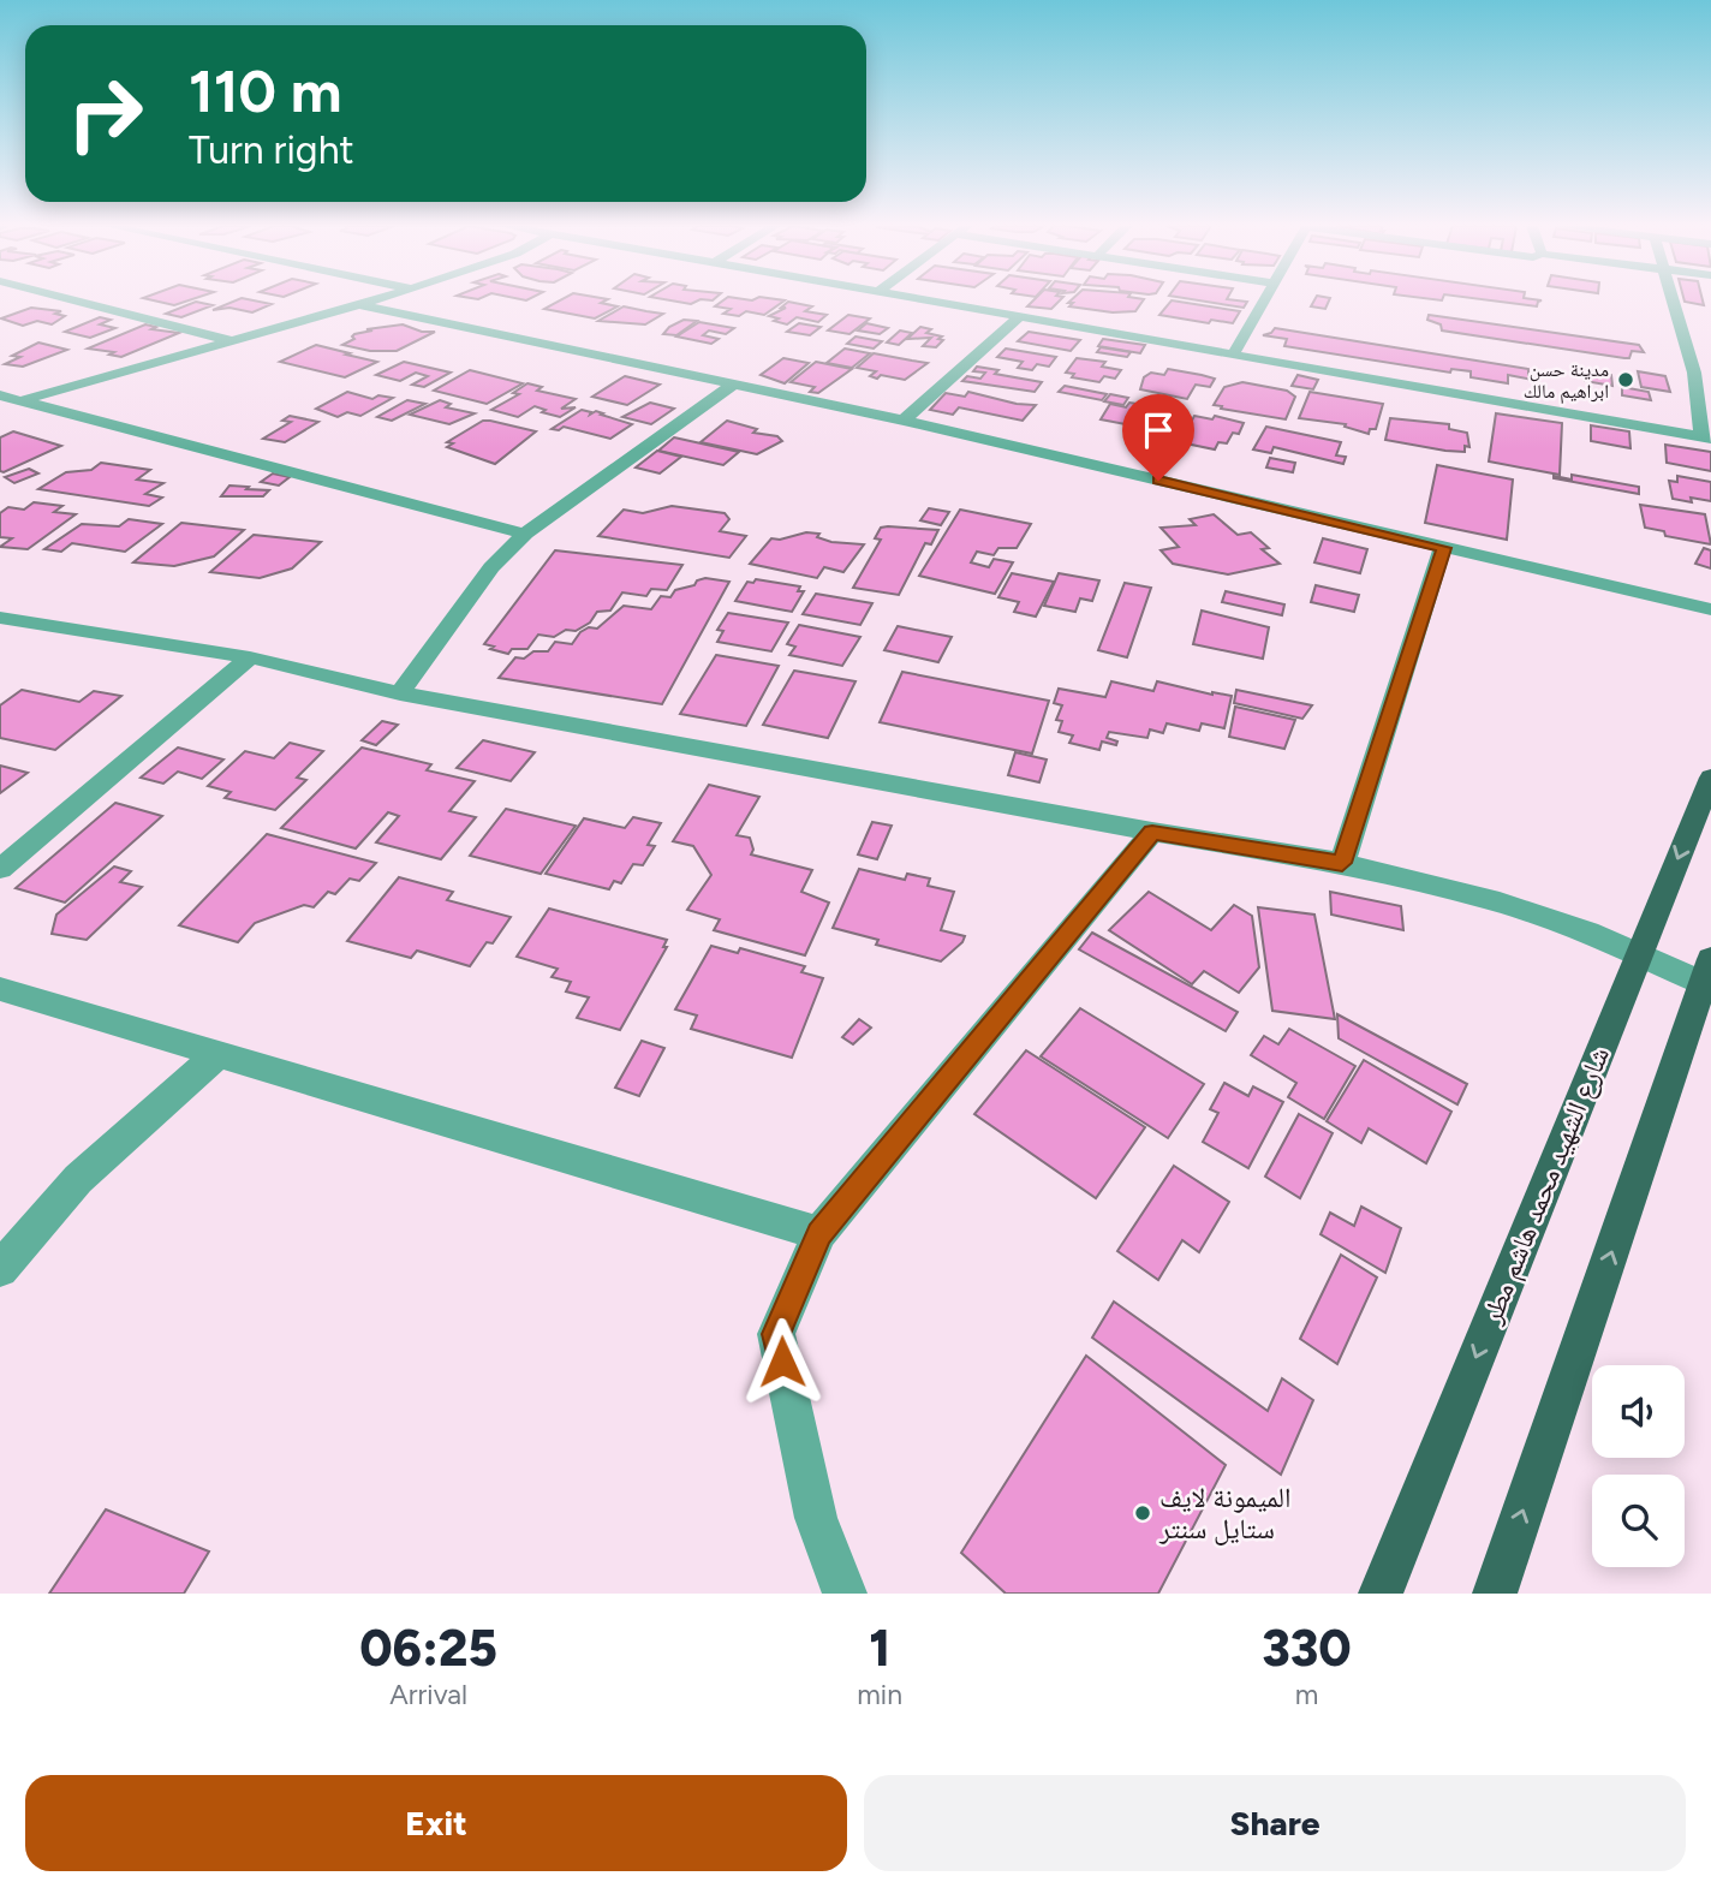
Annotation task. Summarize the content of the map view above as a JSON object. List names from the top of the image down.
{
  "streets": {
    "main road": ["شارع الشهيد محمد هاشم مطر"]
  },
  "places": ["مدينة حسن ابراهيم مالك", "الميمونة لايف ستايل سنتر"],
  "page": {
    "turn": ["110 m", "Turn right"],
    "eta": [
      "06:25",
      "Arrival",
      "1",
      "min",
      "330",
      "m"
    ],
    "buttons": ["Exit", "Share"]
  }
}
